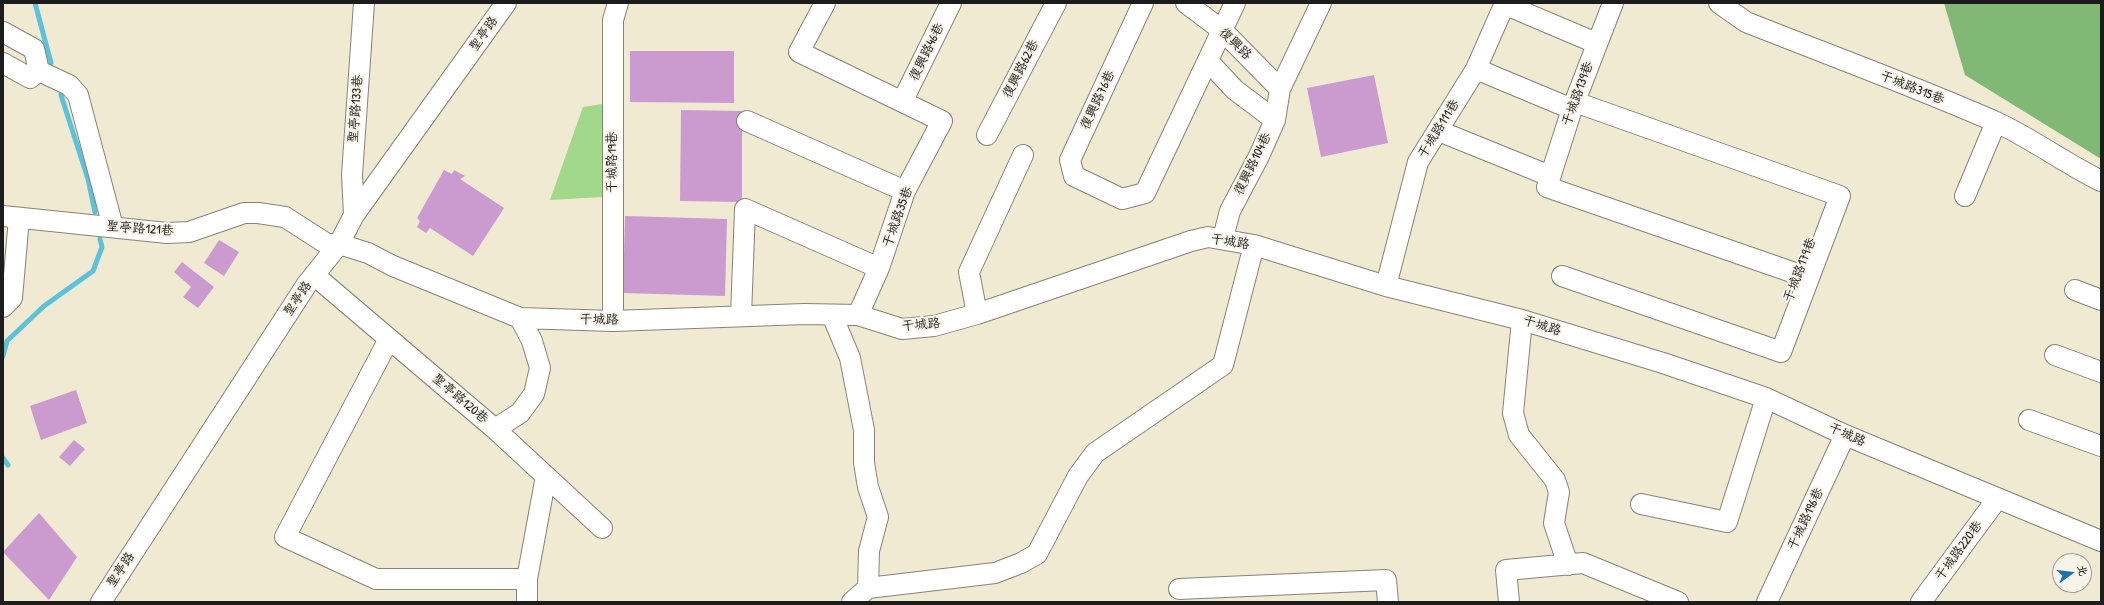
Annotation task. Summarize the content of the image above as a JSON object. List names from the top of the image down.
{
  "streets": {
    "street": [
      "聖亭路",
      "復興路",
      "復興路46巷",
      "復興路62巷",
      "干城路315巷",
      "干城路139巷",
      "復興路76巷",
      "聖亭路133巷",
      "干城路111巷",
      "干城路19巷",
      "復興路104巷",
      "干城路35巷",
      "聖亭路121巷",
      "干城路",
      "干城路179巷",
      "聖亭路120巷",
      "干城路196巷",
      "干城路220巷"
    ]
  },
  "crossings": [
    ["聖亭路", "聖亭路133巷"],
    ["聖亭路", "聖亭路121巷"],
    ["聖亭路", "干城路"],
    ["聖亭路", "聖亭路120巷"],
    ["復興路", "復興路104巷"],
    ["復興路46巷", "干城路35巷"],
    ["干城路139巷", "干城路179巷"],
    ["干城路111巷", "干城路"],
    ["干城路19巷", "干城路"],
    ["復興路104巷", "干城路"],
    ["干城路35巷", "干城路"],
    ["聖亭路121巷", "干城路"],
    ["干城路", "干城路196巷"],
    ["干城路", "干城路220巷"]
  ],
  "north": "right"
}
